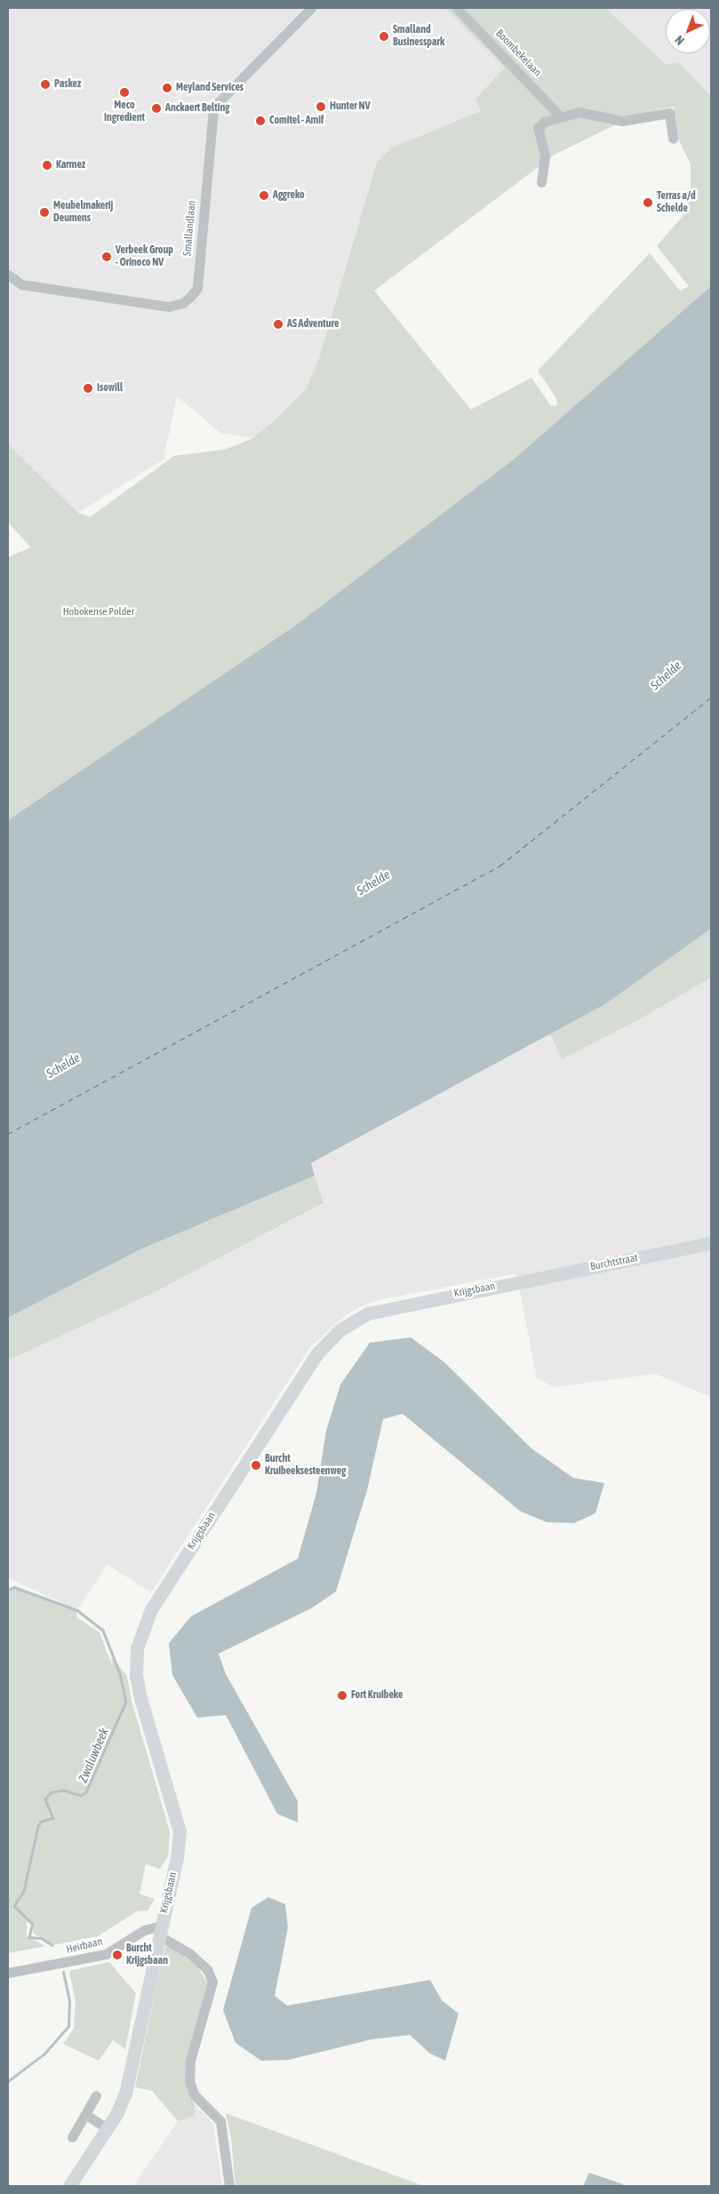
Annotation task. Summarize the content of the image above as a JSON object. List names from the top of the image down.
{
  "streets": {
    "main road": ["Burchtstraat", "Krijgsbaan"],
    "street": ["Boombekelaan", "Smallandlaan", "Heirbaan"]
  },
  "crossings": [
    ["Burchtstraat", "Krijgsbaan"],
    ["Krijgsbaan", "Heirbaan"]
  ],
  "water": ["Schelde", "Zwaluwbeek"],
  "parks": ["Hobokense Polder"],
  "places": [
    "Smalland Businesspark",
    "Paskez",
    "Meyland Services",
    "Meco Ingredient",
    "Hunter NV",
    "Anckaert Belting",
    "Comitel - Amif",
    "Karmez",
    "Aggreko",
    "Terras a/d Schelde",
    "Meubelmakerij Deumens",
    "Verbeek Group - Orinoco NV",
    "AS Adventure",
    "Isowill",
    "Burcht Kruibeeksesteenweg",
    "Fort Kruibeke",
    "Burcht Krijgsbaan"
  ],
  "north": "bottom left"
}
